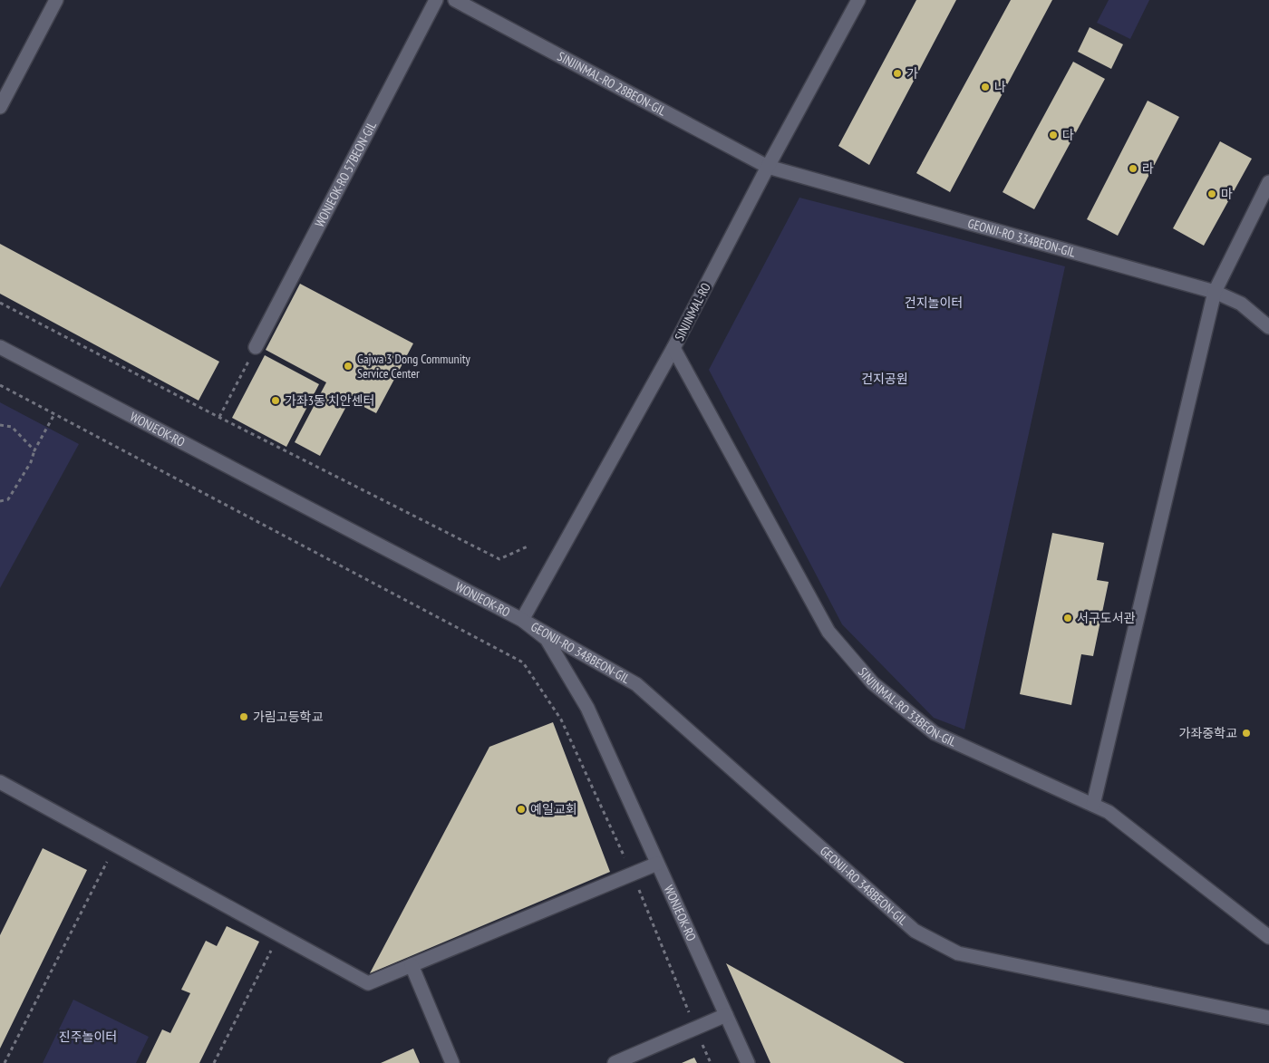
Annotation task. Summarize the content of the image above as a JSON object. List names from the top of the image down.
{
  "streets": {
    "street": [
      "SINJINMAL-RO 28BEON-GIL",
      "WONJEOK-RO 57BEON-GIL",
      "GEONJI-RO 334BEON-GIL",
      "SINJINMAL-RO",
      "WONJEOK-RO",
      "GEONJI-RO 348BEON-GIL",
      "SINJINMAL-RO 33BEON-GIL"
    ]
  },
  "crossings": [
    ["SINJINMAL-RO 28BEON-GIL", "GEONJI-RO 334BEON-GIL"],
    ["SINJINMAL-RO 28BEON-GIL", "SINJINMAL-RO"],
    ["GEONJI-RO 334BEON-GIL", "SINJINMAL-RO"],
    ["SINJINMAL-RO", "WONJEOK-RO"],
    ["SINJINMAL-RO", "GEONJI-RO 348BEON-GIL"],
    ["SINJINMAL-RO", "SINJINMAL-RO 33BEON-GIL"],
    ["WONJEOK-RO", "GEONJI-RO 348BEON-GIL"]
  ],
  "parks": ["건지놀이터", "건지공원", "진주놀이터"],
  "places": [
    "가",
    "나",
    "다",
    "라",
    "마",
    "Gajwa 3 Dong Community Service Center",
    "가좌3동 치안센터",
    "서구도서관",
    "가림고등학교",
    "가좌중학교",
    "예일교회"
  ]
}
